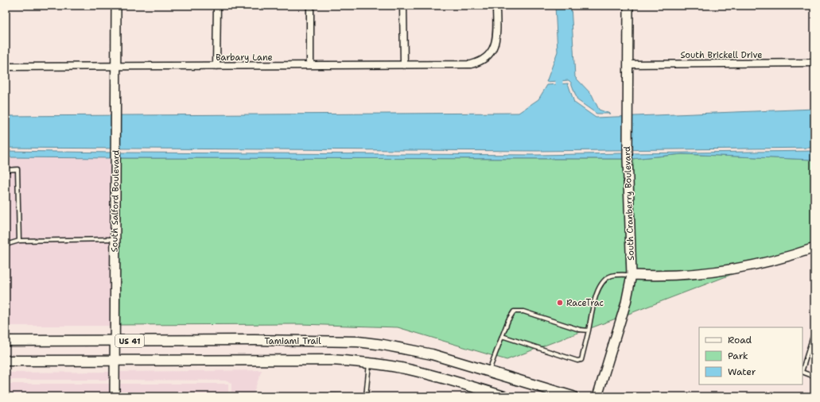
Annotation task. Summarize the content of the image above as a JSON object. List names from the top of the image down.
{
  "streets": {
    "main road": ["US 41", "Tamiami Trail"],
    "street": [
      "South Brickell Drive",
      "Barbary Lane",
      "South Salford Boulevard",
      "South Cranberry Boulevard"
    ]
  },
  "crossings": [
    ["South Brickell Drive", "South Cranberry Boulevard"],
    ["Barbary Lane", "South Salford Boulevard"],
    ["South Salford Boulevard", "Tamiami Trail"]
  ],
  "places": ["RaceTrac"],
  "legend": ["Road", "Park", "Water"]
}
